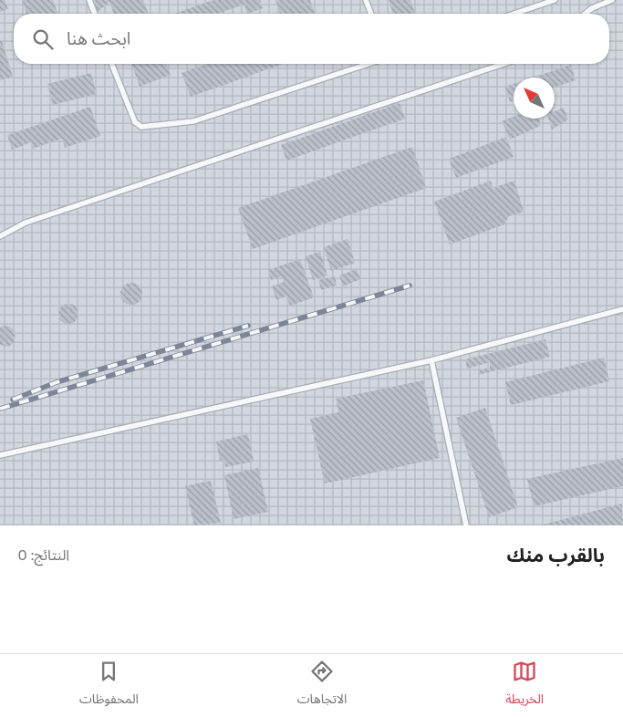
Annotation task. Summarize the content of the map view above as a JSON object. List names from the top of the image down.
{
  "north": "top left",
  "page": {
    "search": "ابحث هنا",
    "heading": ["بالقرب منك", "النتائج: 0"],
    "nav": ["الخريطة", "الاتجاهات", "المحفوظات"]
  }
}
